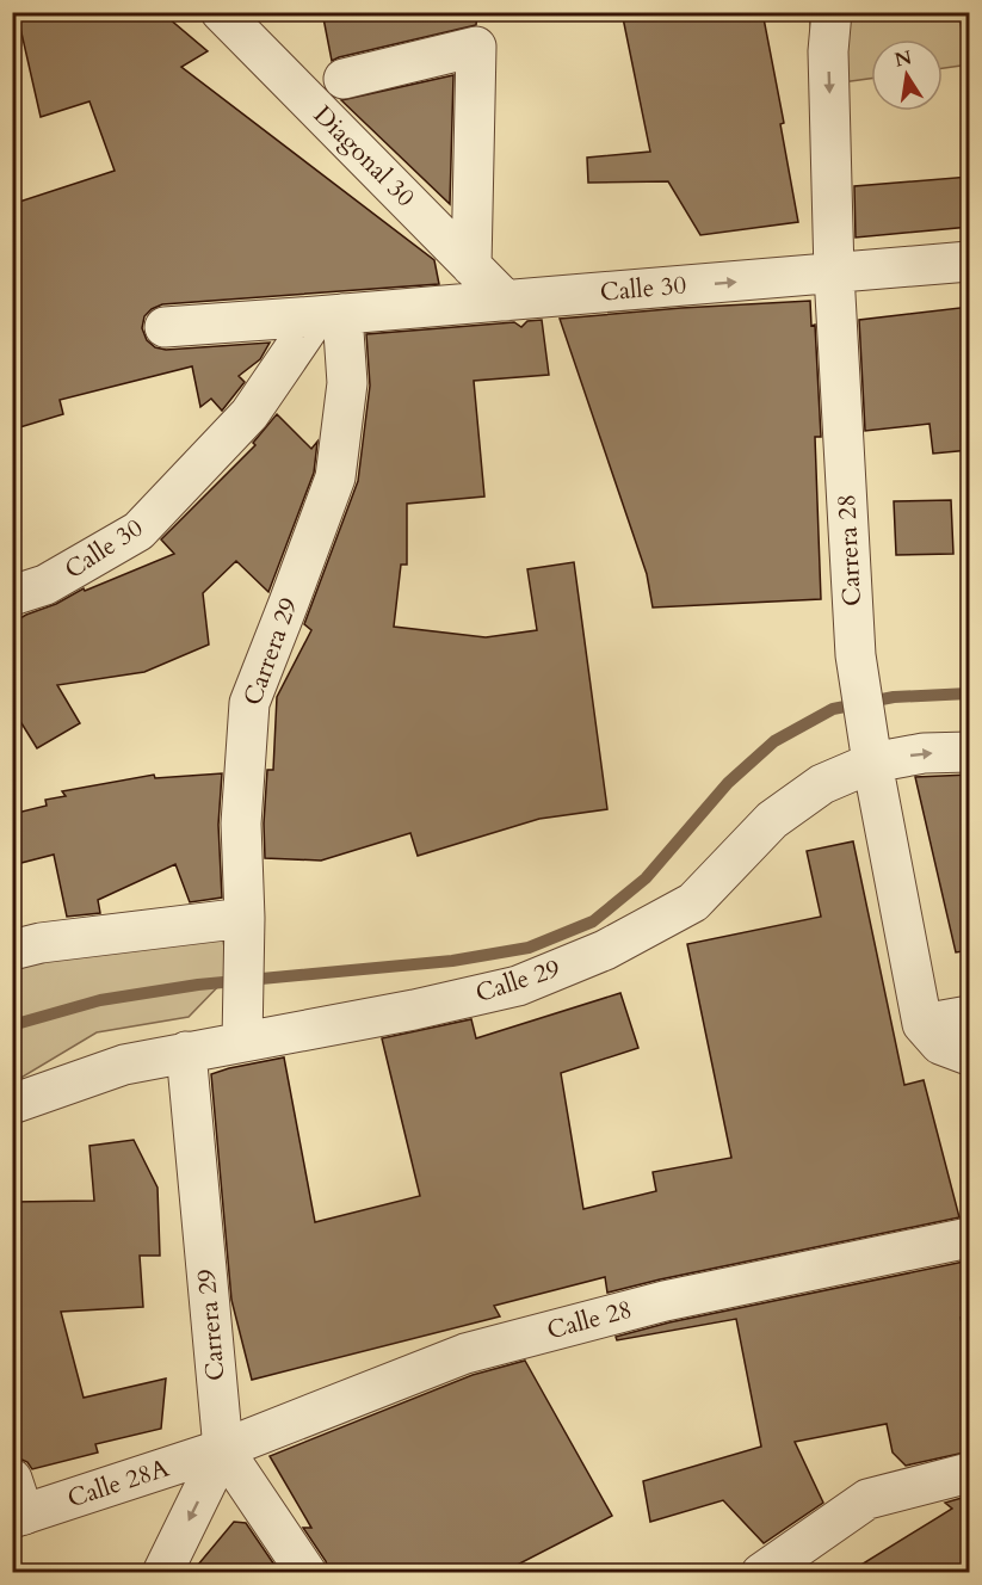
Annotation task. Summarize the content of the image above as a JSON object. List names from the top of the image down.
{
  "streets": {
    "street": [
      "Diagonal 30",
      "Calle 30",
      "Carrera 28",
      "Carrera 29",
      "Calle 29",
      "Calle 28",
      "Calle 28A"
    ]
  },
  "crossings": [
    ["Diagonal 30", "Calle 30"],
    ["Calle 30", "Carrera 28"],
    ["Calle 30", "Carrera 29"],
    ["Carrera 28", "Calle 29"],
    ["Carrera 29", "Calle 29"],
    ["Carrera 29", "Calle 28"],
    ["Carrera 29", "Calle 28A"],
    ["Calle 28", "Calle 28A"]
  ],
  "north": "top"
}
